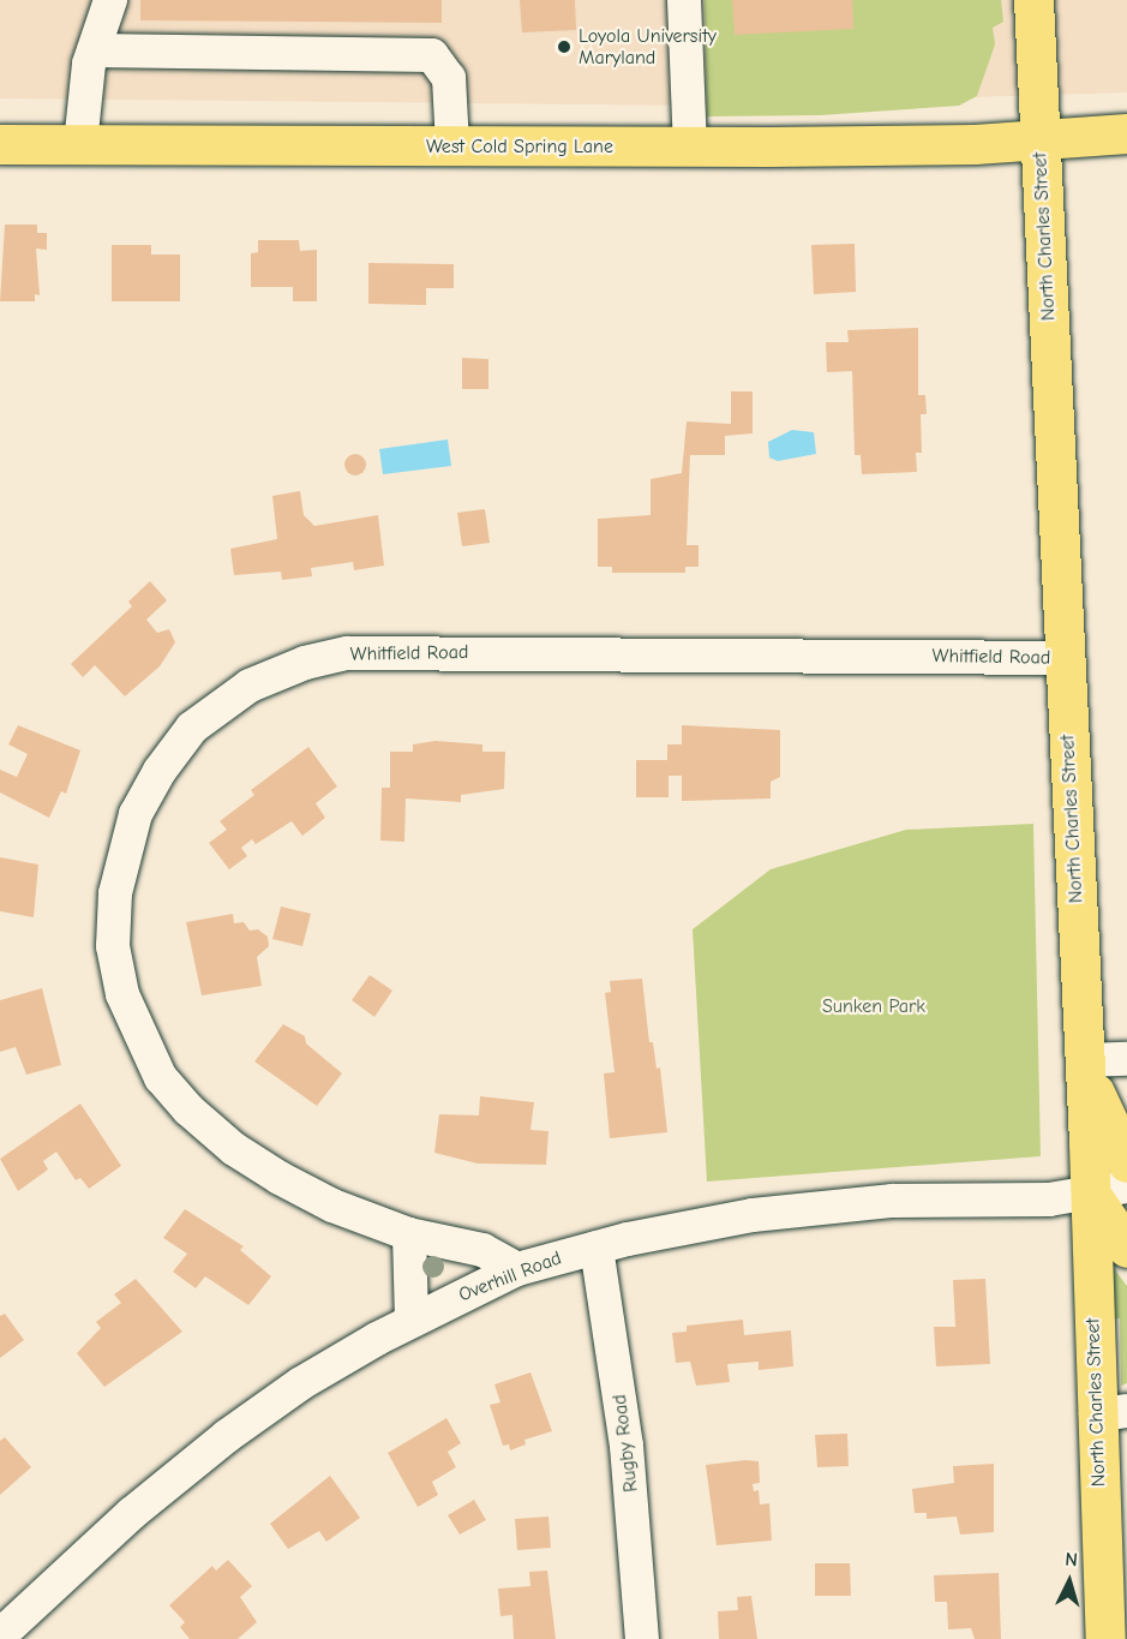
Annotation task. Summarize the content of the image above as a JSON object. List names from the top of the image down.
{
  "streets": {
    "main road": ["West Cold Spring Lane", "North Charles Street"],
    "street": ["Whitfield Road", "Overhill Road", "Rugby Road"]
  },
  "crossings": [
    ["West Cold Spring Lane", "North Charles Street"],
    ["North Charles Street", "Whitfield Road"],
    ["North Charles Street", "Overhill Road"],
    ["Whitfield Road", "Overhill Road"],
    ["Overhill Road", "Rugby Road"]
  ],
  "parks": ["Sunken Park"],
  "places": ["Loyola University Maryland"],
  "north": "top"
}
